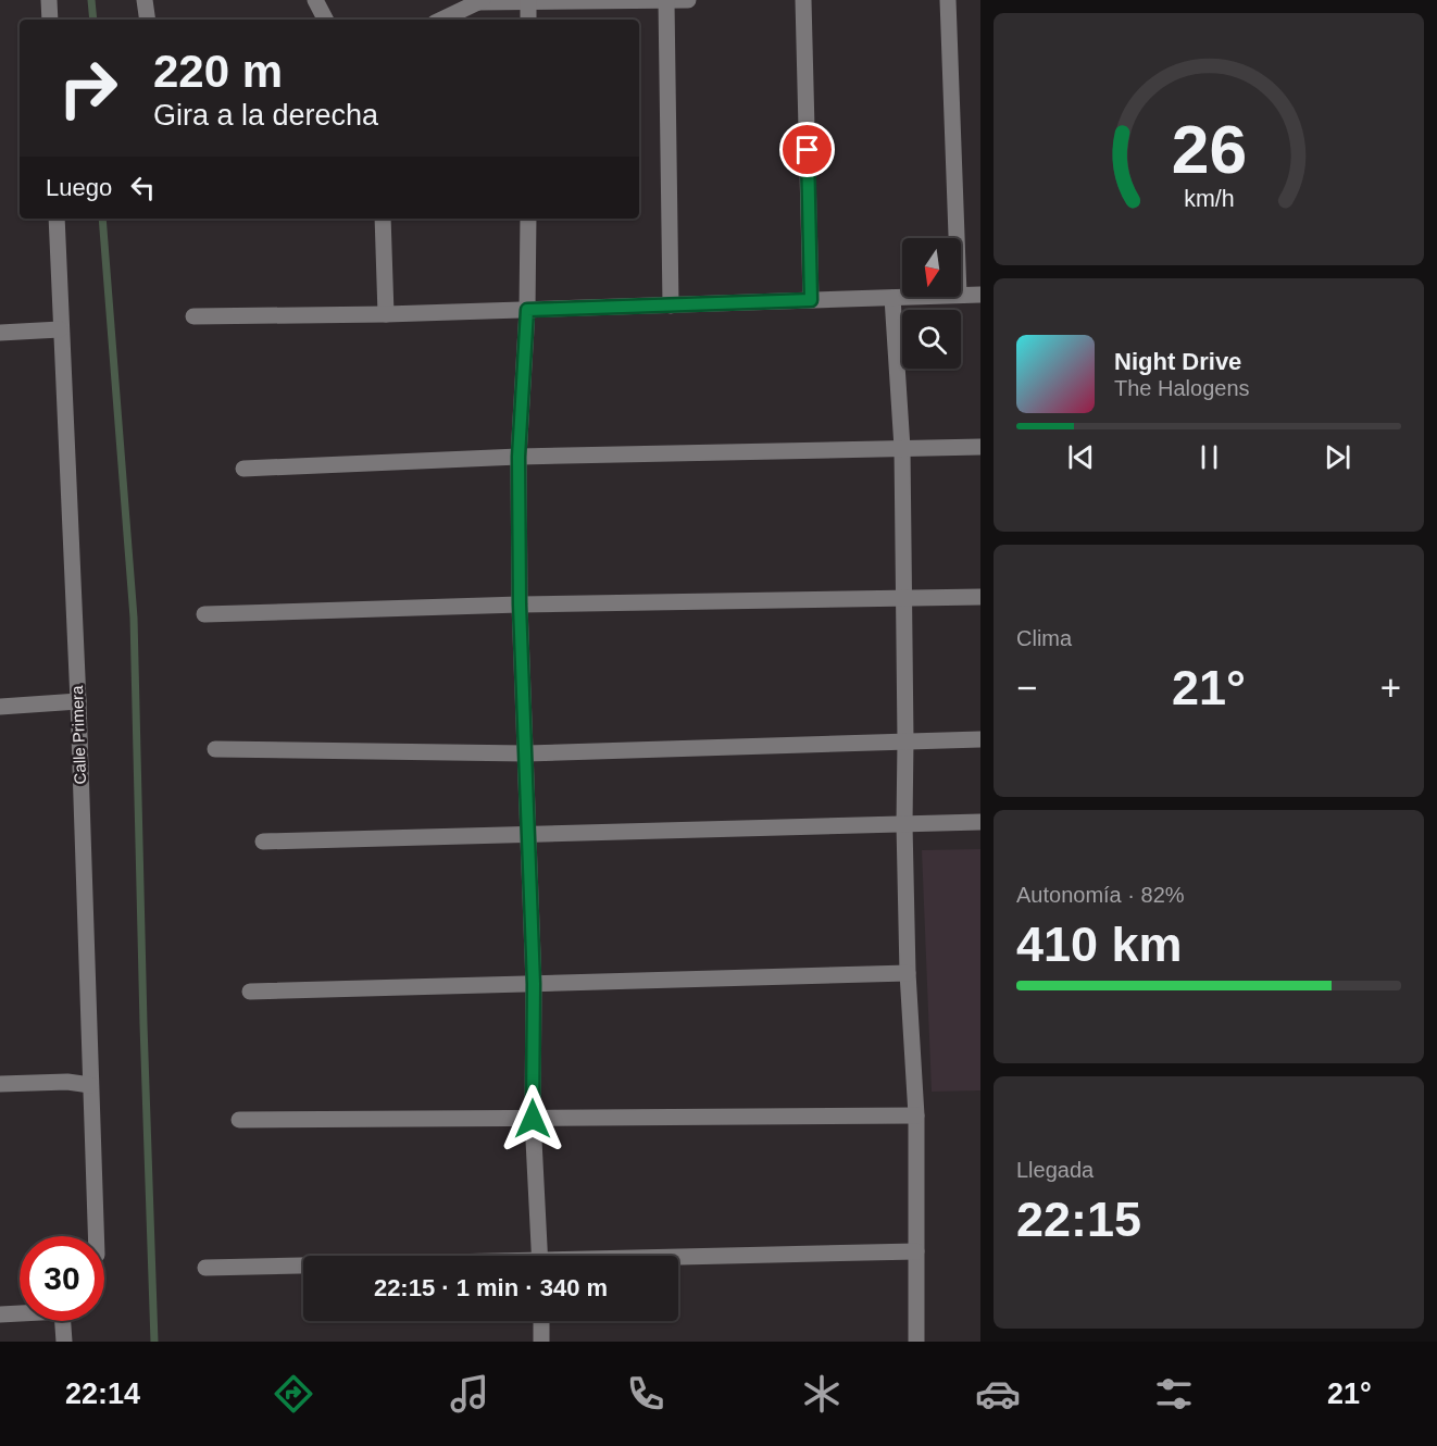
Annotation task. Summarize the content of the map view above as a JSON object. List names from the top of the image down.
{
  "streets": {
    "street": ["Calle Primera"]
  },
  "north": "bottom",
  "page": {
    "turn": ["220 m", "Gira a la derecha"],
    "then": "Luego",
    "song": ["Night Drive", "The Halogens"],
    "tile": [
      "Clima",
      ["Autonomía · 82%", "410 km"],
      ["Llegada", "22:15"]
    ],
    "heat": ["−", "21°", "+"],
    "limit": "30",
    "trip": "22:15 · 1 min · 340 m",
    "tabs": ["22:14", "21°"],
    "gauge": ["26", "km/h"]
  }
}
